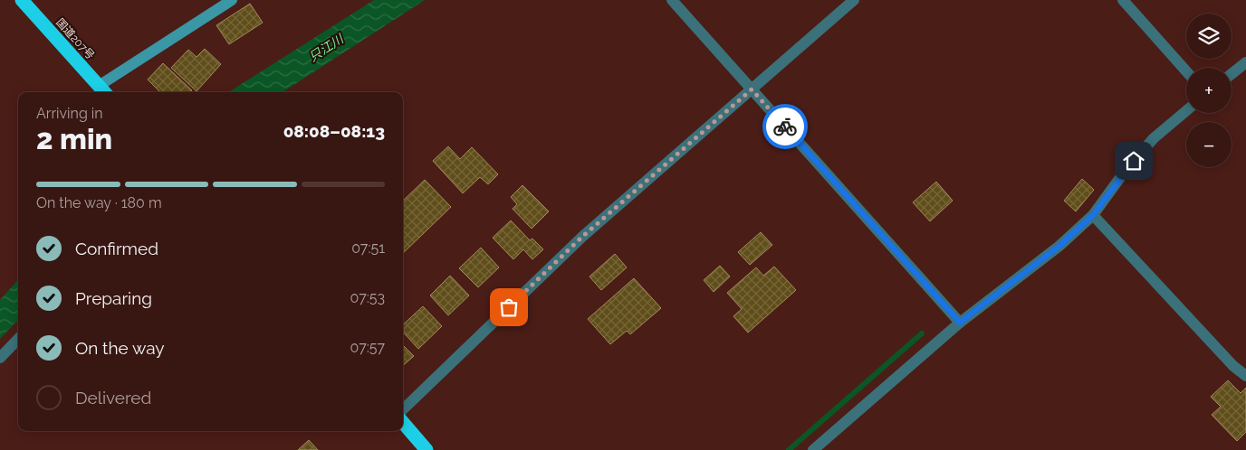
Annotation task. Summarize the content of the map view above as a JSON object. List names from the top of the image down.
{
  "streets": {
    "highway": ["国道207号"]
  },
  "water": ["只江川"],
  "page": {
    "map_buttons": ["+", "−"],
    "heading": ["2 min", "Arriving in", "08:08–08:13"],
    "bar": "On the way · 180 m",
    "list": [
      ["Confirmed", "07:51"],
      ["Preparing", "07:53"],
      ["On the way", "07:57"],
      "Delivered"
    ]
  }
}
